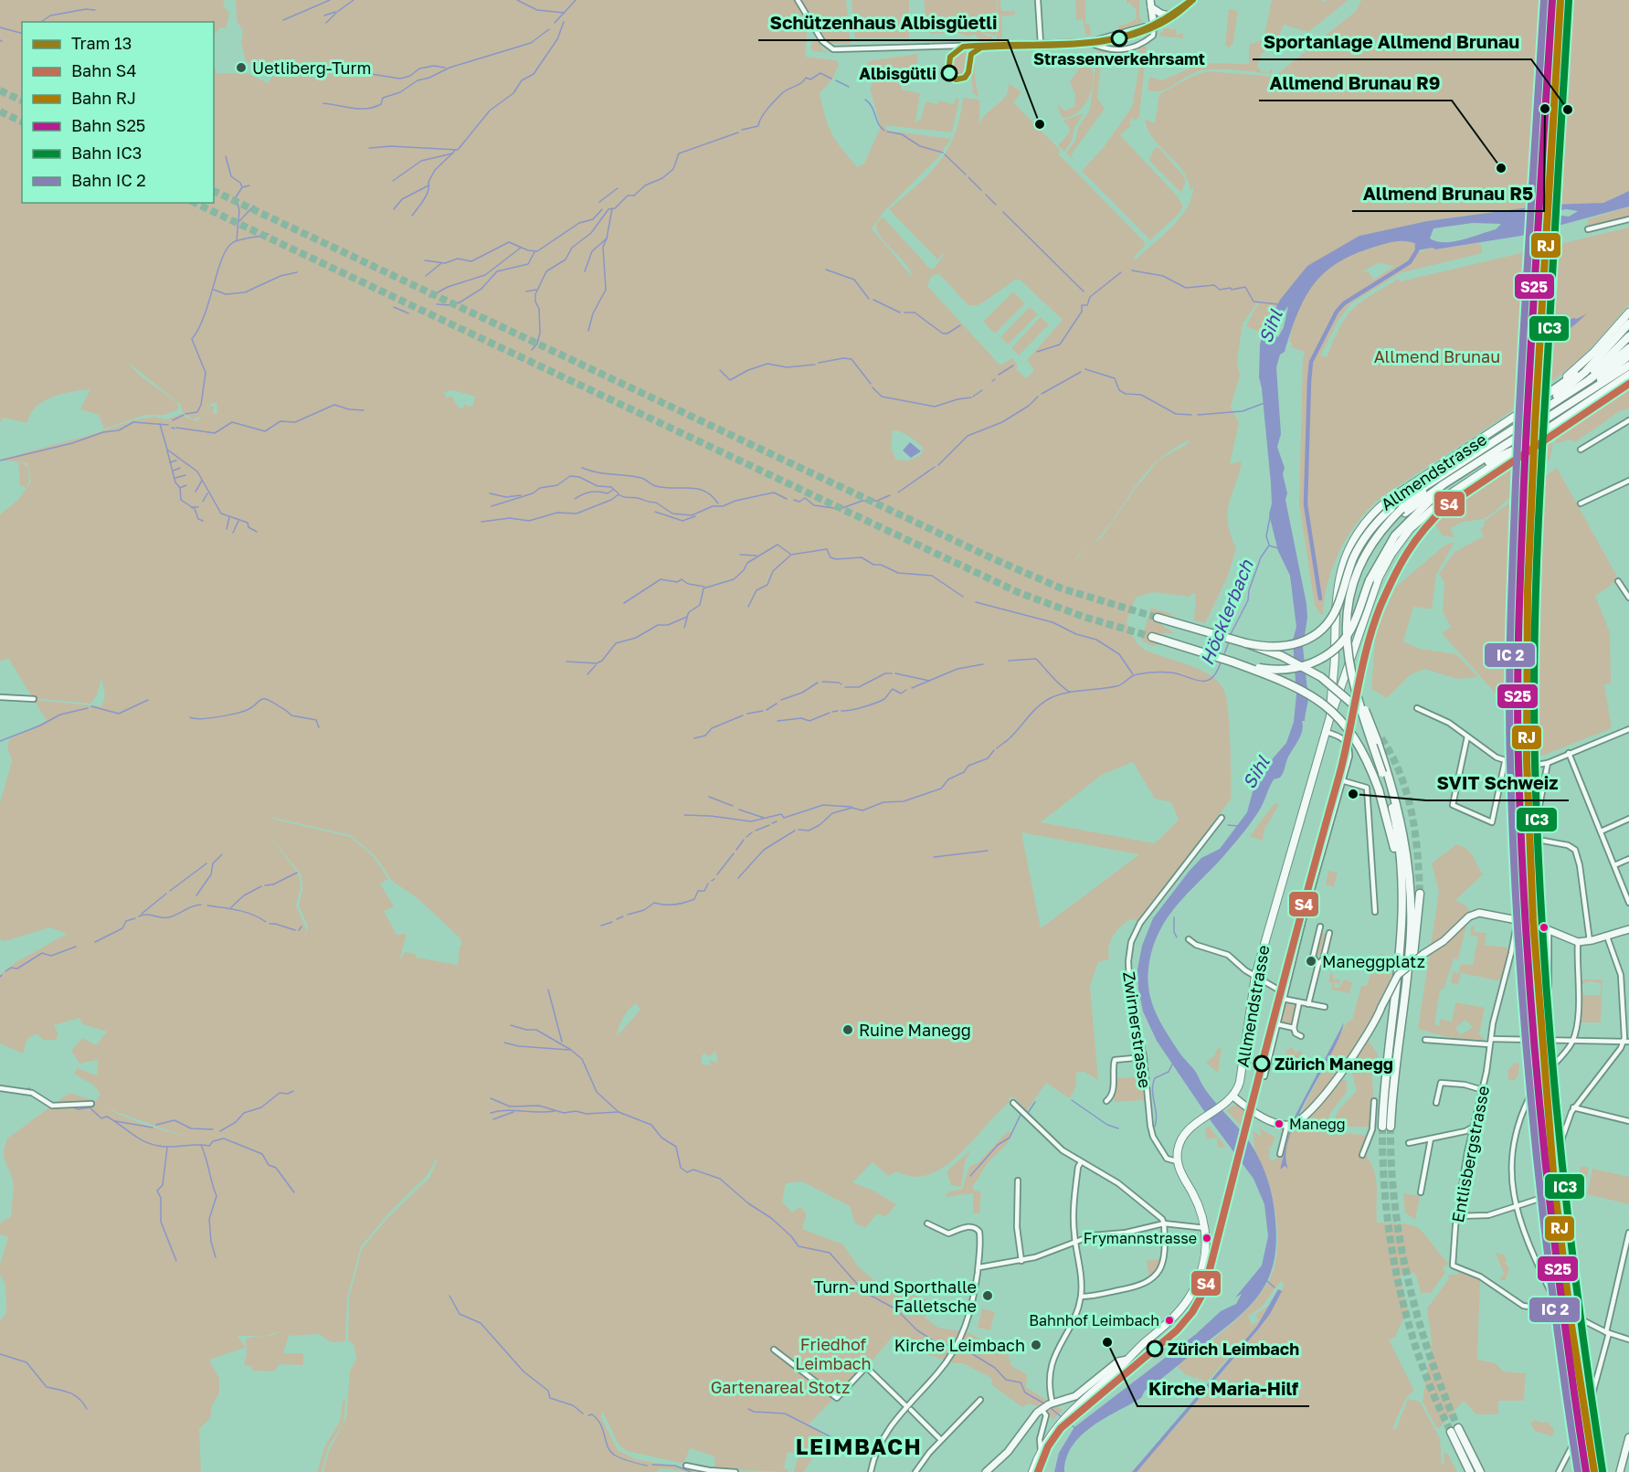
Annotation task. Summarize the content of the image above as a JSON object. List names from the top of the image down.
{
  "streets": {
    "main road": ["Allmendstrasse"],
    "street": ["Zwirnerstrasse", "Entlisbergstrasse"]
  },
  "districts": ["LEIMBACH"],
  "water": ["Sihl", "Höcklerbach"],
  "parks": ["Allmend Brunau", "Friedhof Leimbach", "Gartenareal Stotz"],
  "places": [
    "Strassenverkehrsamt",
    "Uetliberg-Turm",
    "Albisgütli",
    "Allmend Brunau R5",
    "Sportanlage Allmend Brunau",
    "Schützenhaus Albisgüetli",
    "Allmend Brunau R9",
    "SVIT Schweiz",
    "Maneggplatz",
    "Ruine Manegg",
    "Zürich Manegg",
    "Manegg",
    "Frymannstrasse",
    "Turn- und Sporthalle Falletsche",
    "Bahnhof Leimbach",
    "Kirche Maria-Hilf",
    "Kirche Leimbach",
    "Zürich Leimbach"
  ],
  "lines": [
    "tram line 13",
    "rail line RJ",
    "rail line S25",
    "rail line IC3",
    "rail line S4"
  ],
  "legend": [
    "Tram 13",
    "Bahn S4",
    "Bahn RJ",
    "Bahn S25",
    "Bahn IC3",
    "Bahn IC 2"
  ]
}
